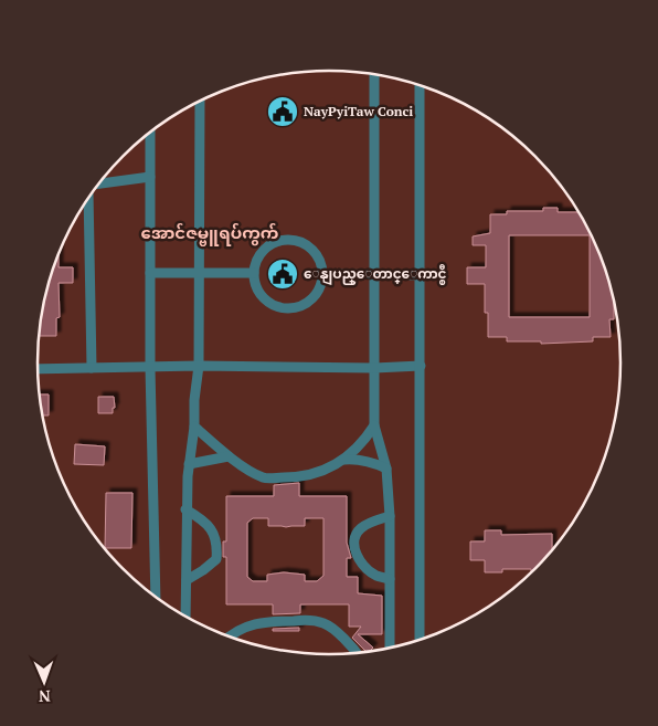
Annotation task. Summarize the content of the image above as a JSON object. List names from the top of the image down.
{
  "districts": ["အောင်ဇမ္ဗူရပ်ကွက်"],
  "places": {
    "public building": ["NayPyiTaw Conci", "ေနျပည္ေတာင္ေကာင္စီ"]
  },
  "north": "bottom"
}
